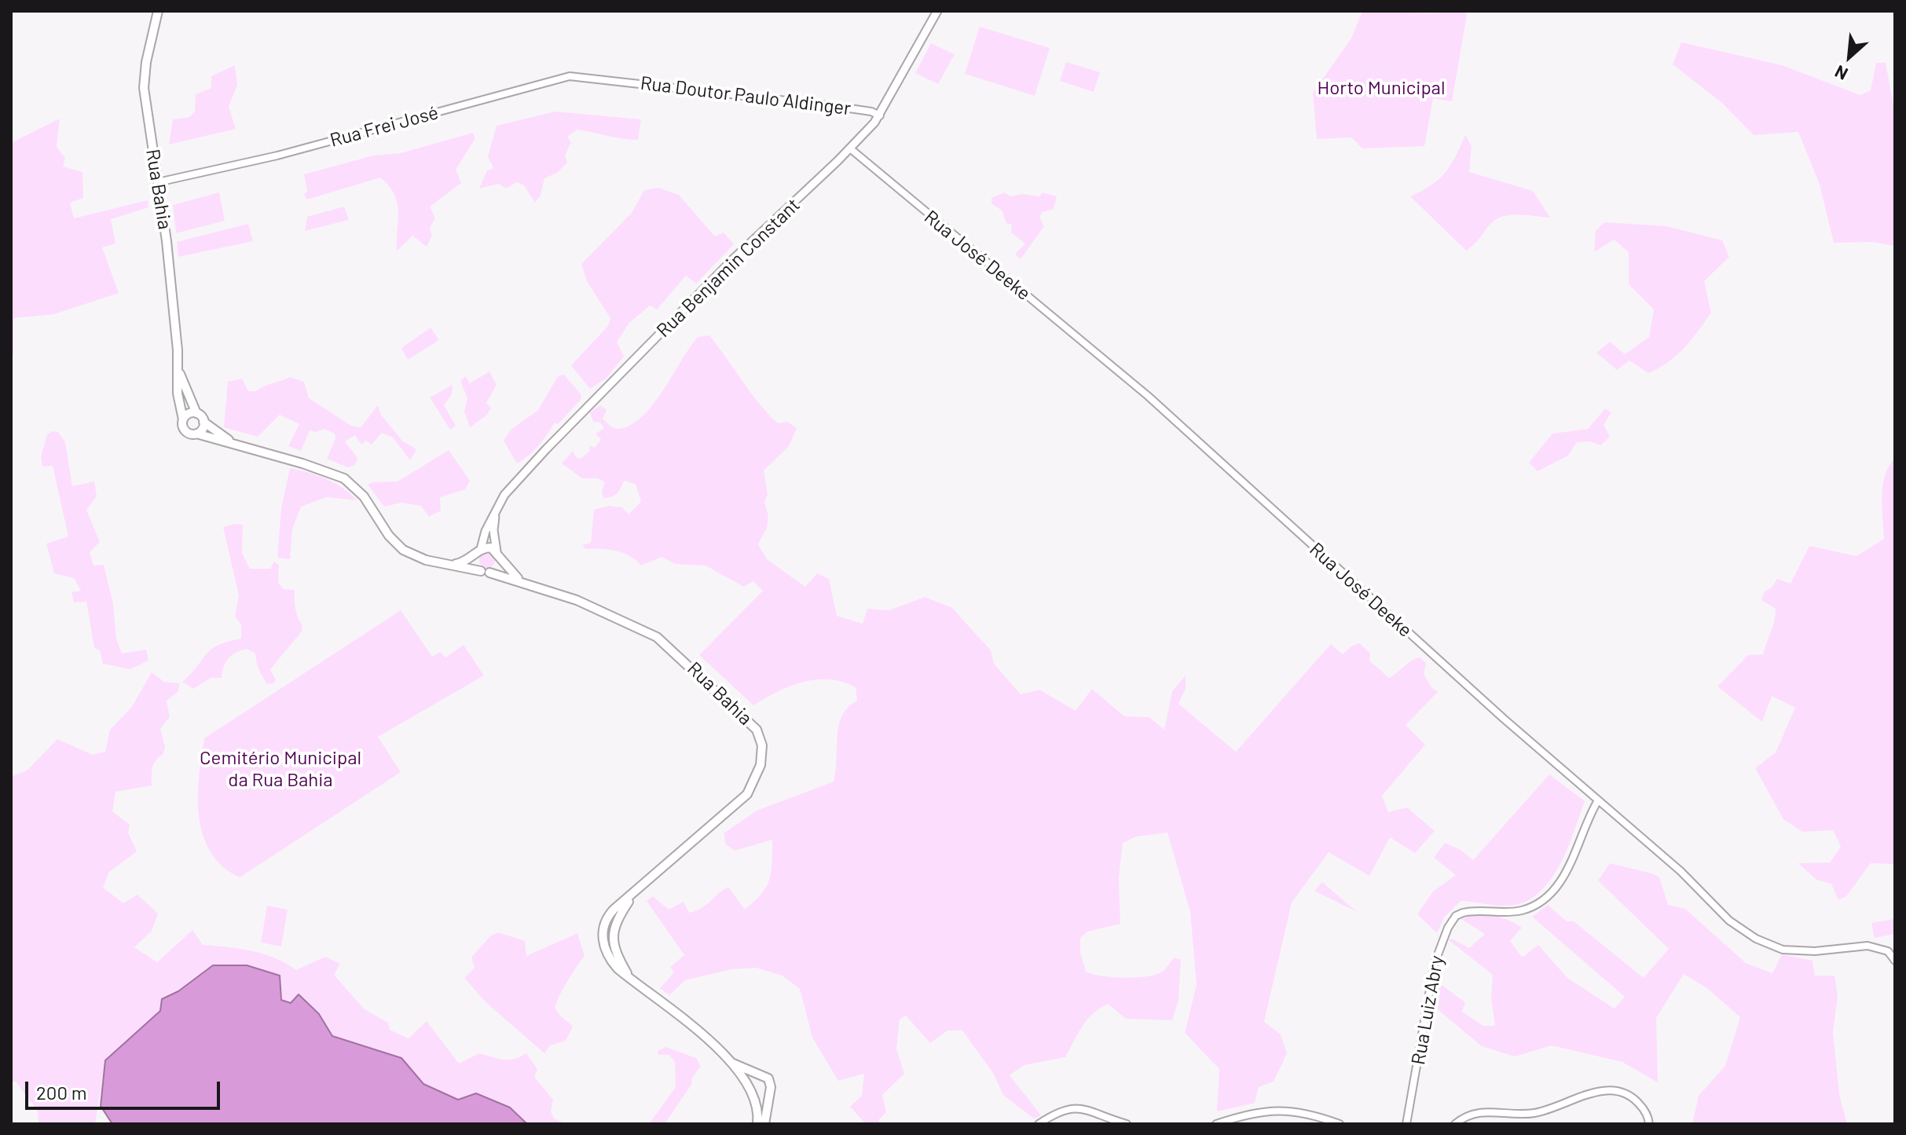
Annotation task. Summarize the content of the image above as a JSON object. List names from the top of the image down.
{
  "streets": {
    "main road": ["Rua Bahia", "Rua Benjamin Constant"],
    "street": [
      "Rua Doutor Paulo Aldinger",
      "Rua Frei José",
      "Rua José Deeke",
      "Rua Luiz Abry"
    ]
  },
  "crossings": [
    ["Rua Doutor Paulo Aldinger", "Rua Frei José"],
    ["Rua Doutor Paulo Aldinger", "Rua Benjamin Constant"],
    ["Rua Frei José", "Rua Bahia"],
    ["Rua Bahia", "Rua Benjamin Constant"],
    ["Rua José Deeke", "Rua Benjamin Constant"],
    ["Rua José Deeke", "Rua Luiz Abry"]
  ],
  "parks": ["Horto Municipal", "Cemitério Municipal da Rua Bahia"],
  "scale_bar": "200 m",
  "north": "bottom left"
}
